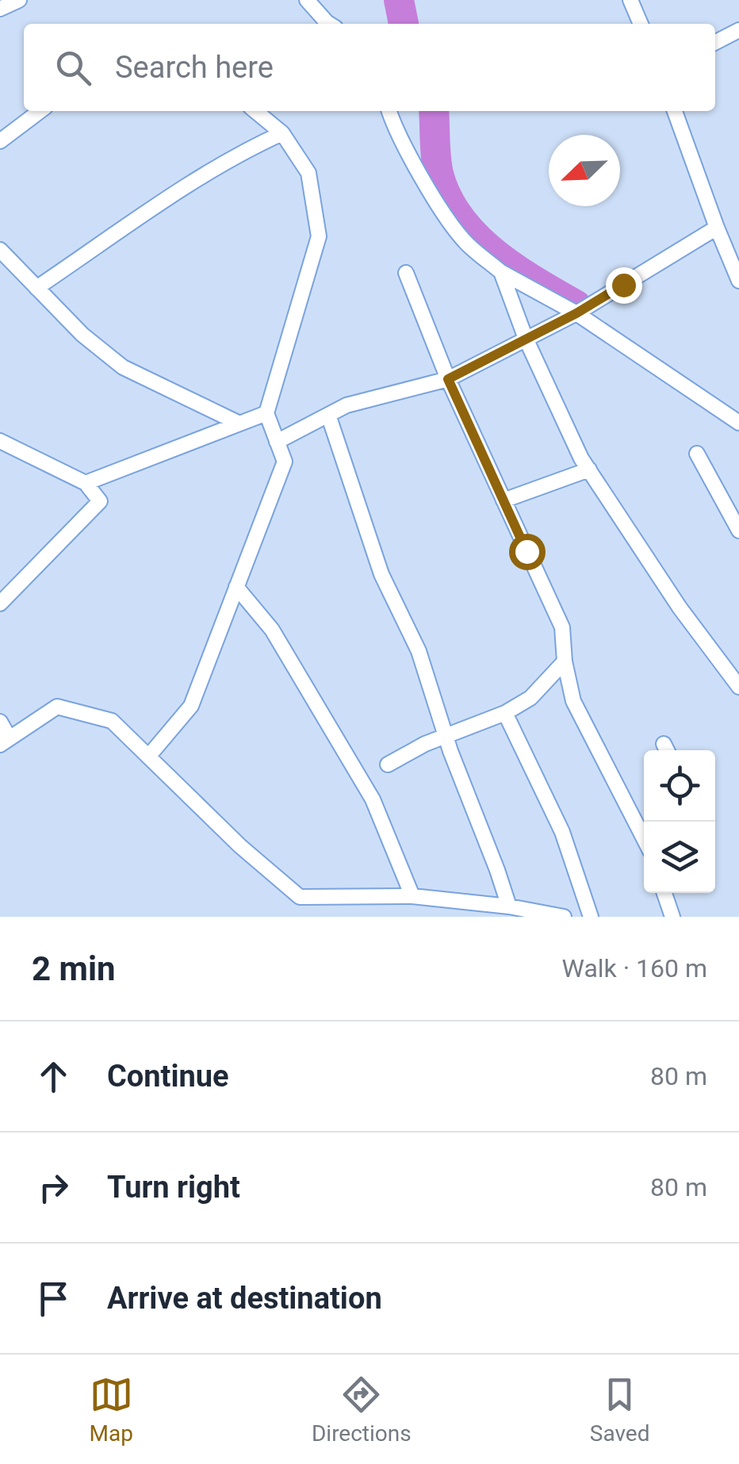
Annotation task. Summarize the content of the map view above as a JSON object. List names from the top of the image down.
{
  "north": "bottom left",
  "page": {
    "search": "Search here",
    "heading": ["2 min", "Walk · 160 m"],
    "list": [
      ["Continue", "80 m"],
      ["Turn right", "80 m"],
      "Arrive at destination"
    ],
    "nav": ["Map", "Directions", "Saved"]
  }
}
